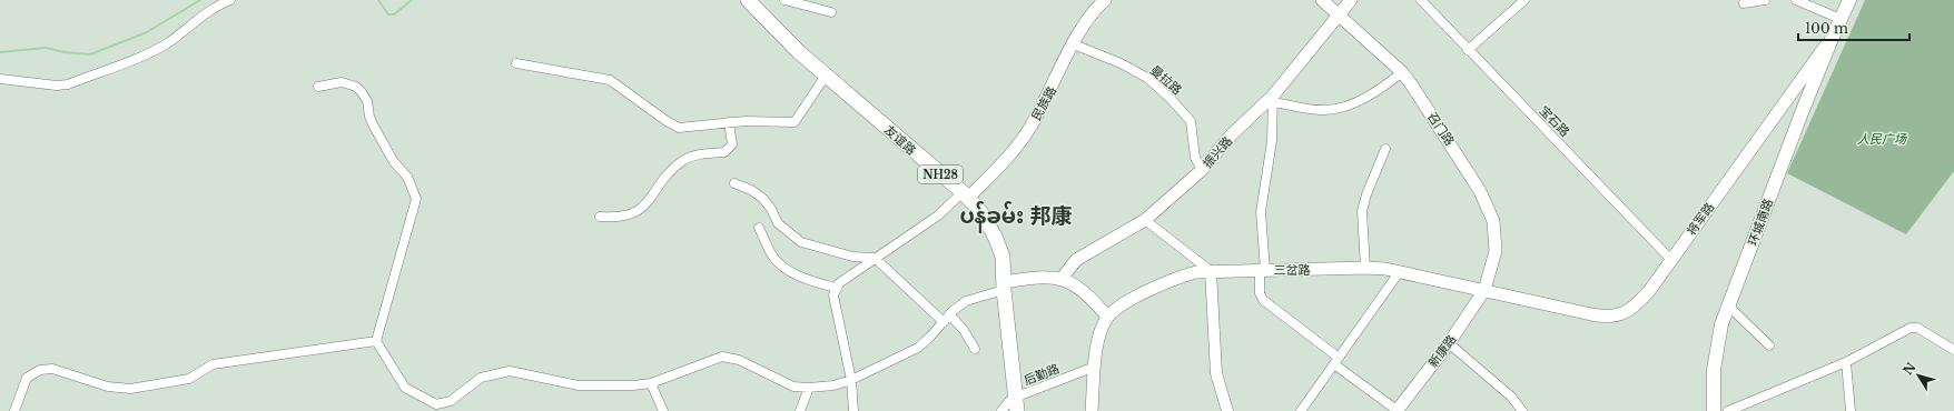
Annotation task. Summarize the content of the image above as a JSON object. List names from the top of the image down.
{
  "streets": {
    "highway": ["友谊路", "NH28"],
    "main road": [
      "民族路",
      "召门路",
      "振兴路",
      "将军路",
      "环城南路",
      "三岔路",
      "新康路"
    ],
    "street": ["曼拉路", "宝石路", "后勤路"]
  },
  "crossings": [
    ["曼拉路", "民族路"],
    ["曼拉路", "振兴路"],
    ["民族路", "友谊路"],
    ["宝石路", "将军路"],
    ["召门路", "振兴路"],
    ["召门路", "将军路"],
    ["召门路", "三岔路"],
    ["召门路", "新康路"],
    ["友谊路", "后勤路"],
    ["将军路", "环城南路"],
    ["将军路", "三岔路"],
    ["将军路", "新康路"],
    ["三岔路", "新康路"]
  ],
  "districts": ["ပန်ခမ်း 邦康"],
  "parks": ["人民广场"],
  "scale_bar": "100 m",
  "north": "top left"
}
